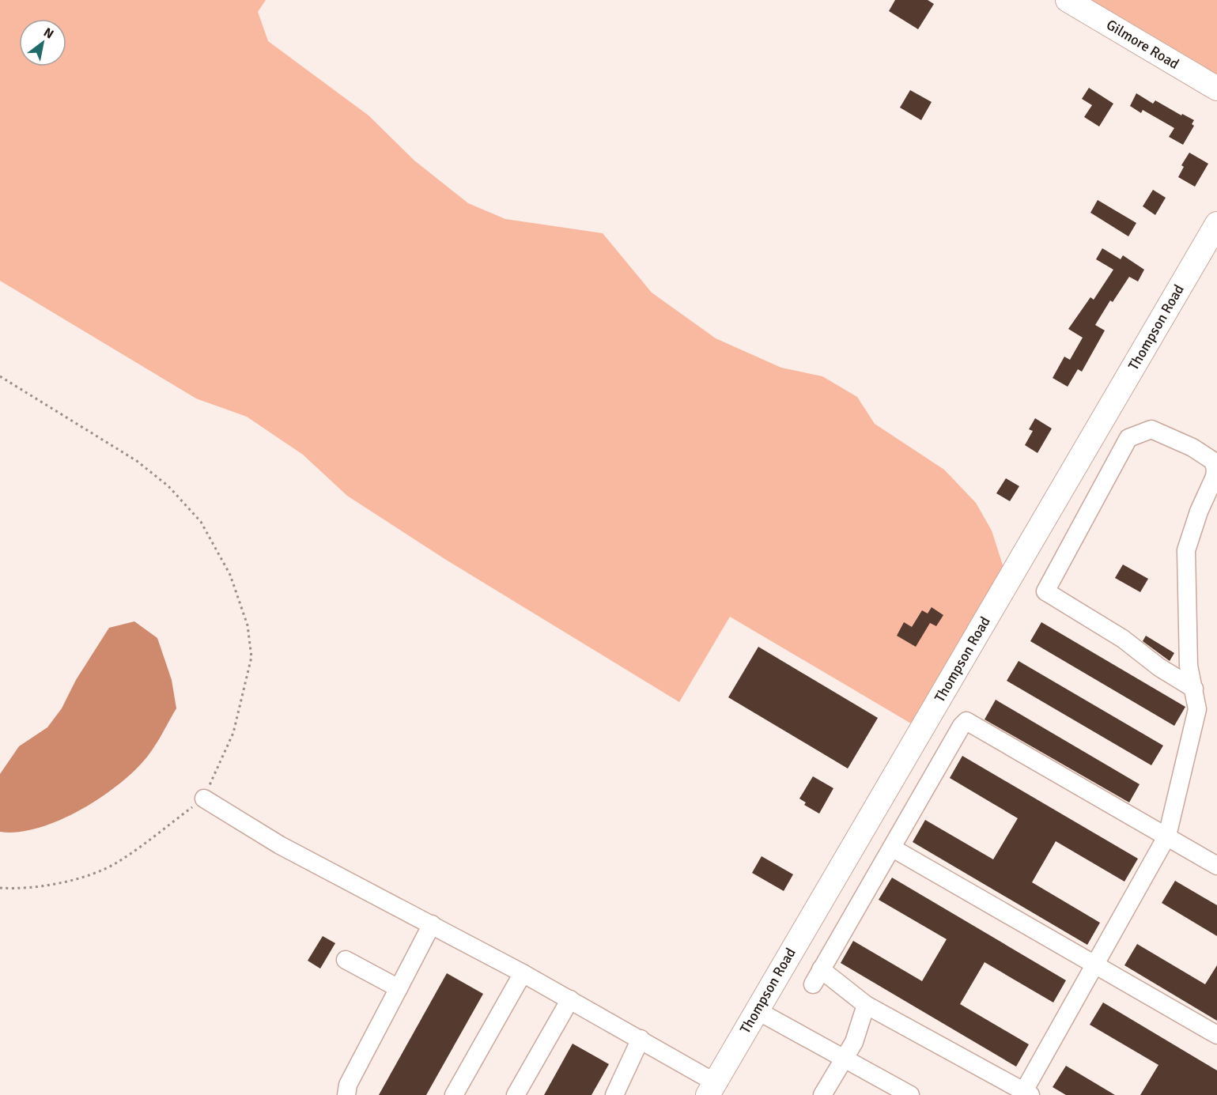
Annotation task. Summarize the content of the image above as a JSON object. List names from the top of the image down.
{
  "streets": {
    "main road": ["Gilmore Road", "Thompson Road"]
  },
  "north": "top right"
}
